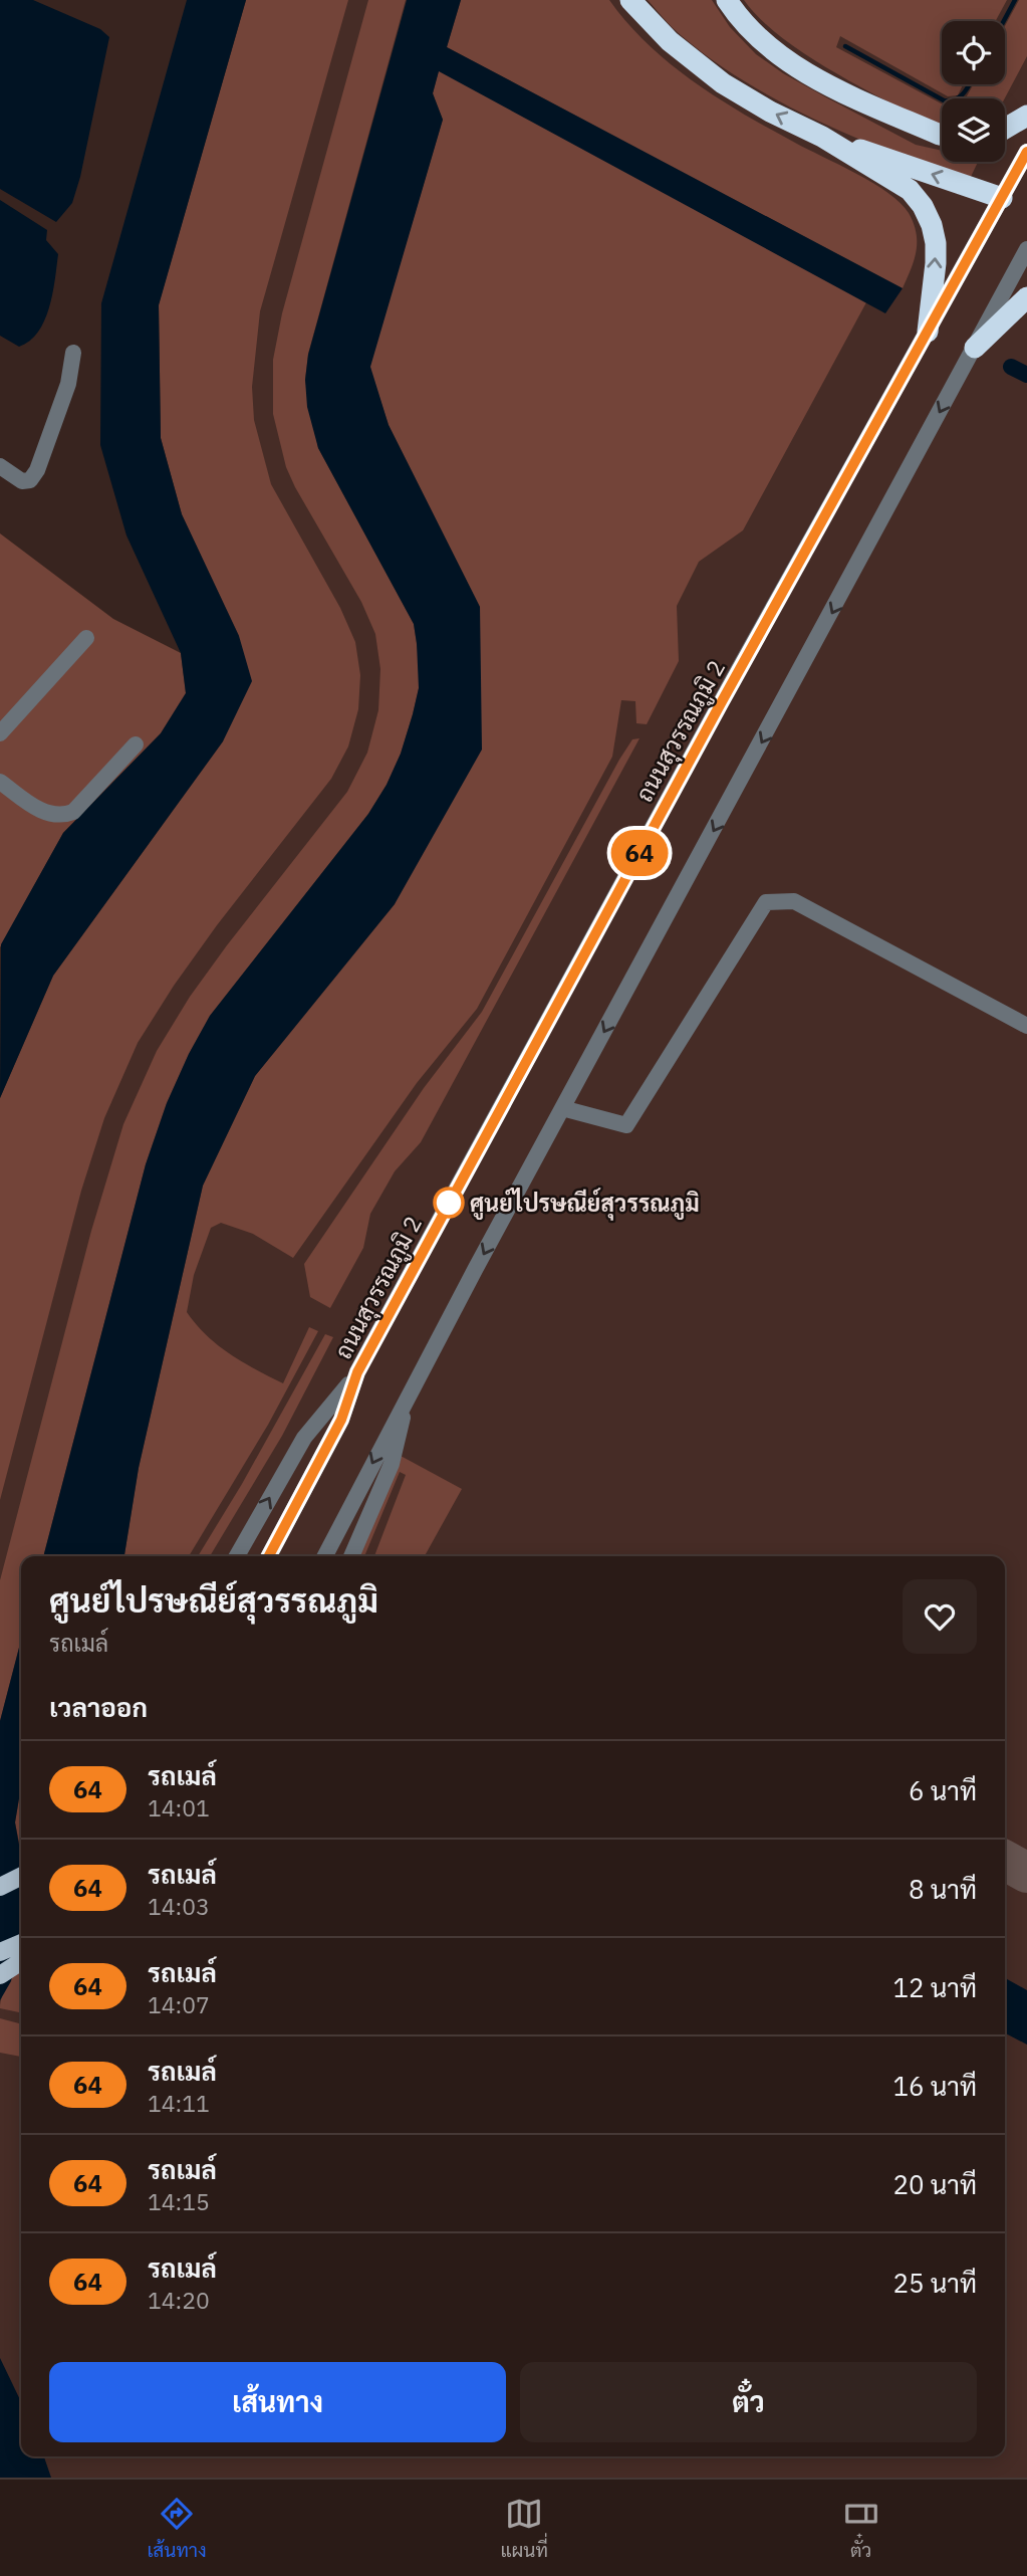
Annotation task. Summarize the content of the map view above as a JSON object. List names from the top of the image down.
{
  "streets": {
    "street": ["ถนนสุวรรณภูมิ 2"]
  },
  "places": ["ศูนย์ไปรษณีย์สุวรรณภูมิ"],
  "lines": ["bus line 64"],
  "page": {
    "on_map": "64",
    "heading": [
      ["ศูนย์ไปรษณีย์สุวรรณภูมิ", "รถเมล์"],
      "เวลาออก"
    ],
    "list": [
      {
        "mark": "64",
        "name": "รถเมล์",
        "note": "14:01",
        "value": "6 นาที"
      },
      {
        "mark": "64",
        "name": "รถเมล์",
        "note": "14:03",
        "value": "8 นาที"
      },
      {
        "mark": "64",
        "name": "รถเมล์",
        "note": "14:07",
        "value": "12 นาที"
      },
      {
        "mark": "64",
        "name": "รถเมล์",
        "note": "14:11",
        "value": "16 นาที"
      },
      {
        "mark": "64",
        "name": "รถเมล์",
        "note": "14:15",
        "value": "20 นาที"
      },
      {
        "mark": "64",
        "name": "รถเมล์",
        "note": "14:20",
        "value": "25 นาที"
      }
    ],
    "buttons": ["เส้นทาง", "ตั๋ว"],
    "tabs": ["เส้นทาง", "แผนที่", "ตั๋ว"]
  }
}
